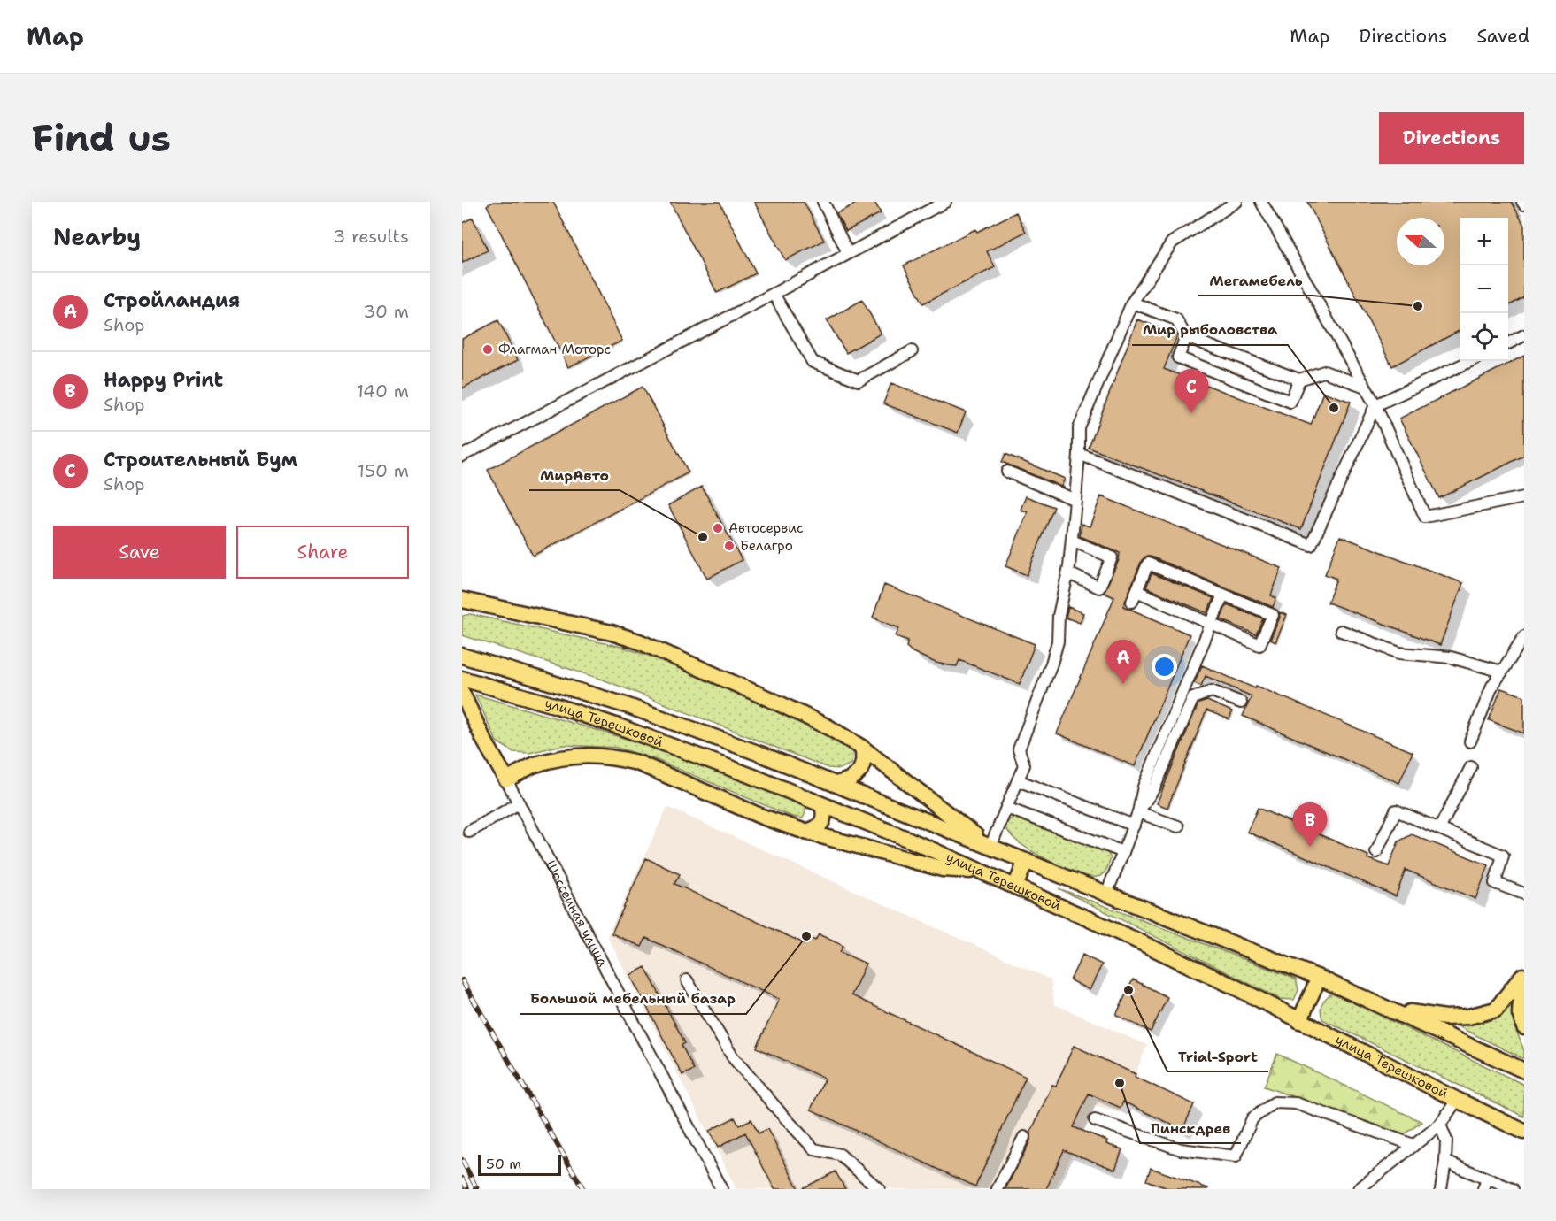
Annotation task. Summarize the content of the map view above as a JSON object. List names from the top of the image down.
{
  "streets": {
    "main road": ["улица Терешковой", "Шоссейная улица"]
  },
  "places": [
    "Мегамебель",
    "Флагман Моторс",
    "Мир рыболовства",
    "Автосервис",
    "МирАвто",
    "Белагро",
    "Большой мебельный базар",
    "Trial-Sport",
    "Пинскдрев"
  ],
  "scale_bar": "50 m",
  "north": "left",
  "page": {
    "header": "Map",
    "nav": ["Map", "Directions", "Saved"],
    "buttons": [
      "Directions",
      ["Save", "Share"]
    ],
    "title": "Find us",
    "heading": ["Nearby", "3 results"],
    "map_buttons": ["+", "−"],
    "list": [
      {
        "mark": "A",
        "name": "Стройландия",
        "note": "Shop",
        "value": "30 m"
      },
      {
        "mark": "B",
        "name": "Happy Print",
        "note": "Shop",
        "value": "140 m"
      },
      {
        "mark": "C",
        "name": "Строительный Бум",
        "note": "Shop",
        "value": "150 m"
      }
    ],
    "pins": ["C", "A", "B"],
    "scale": "50 m"
  }
}
